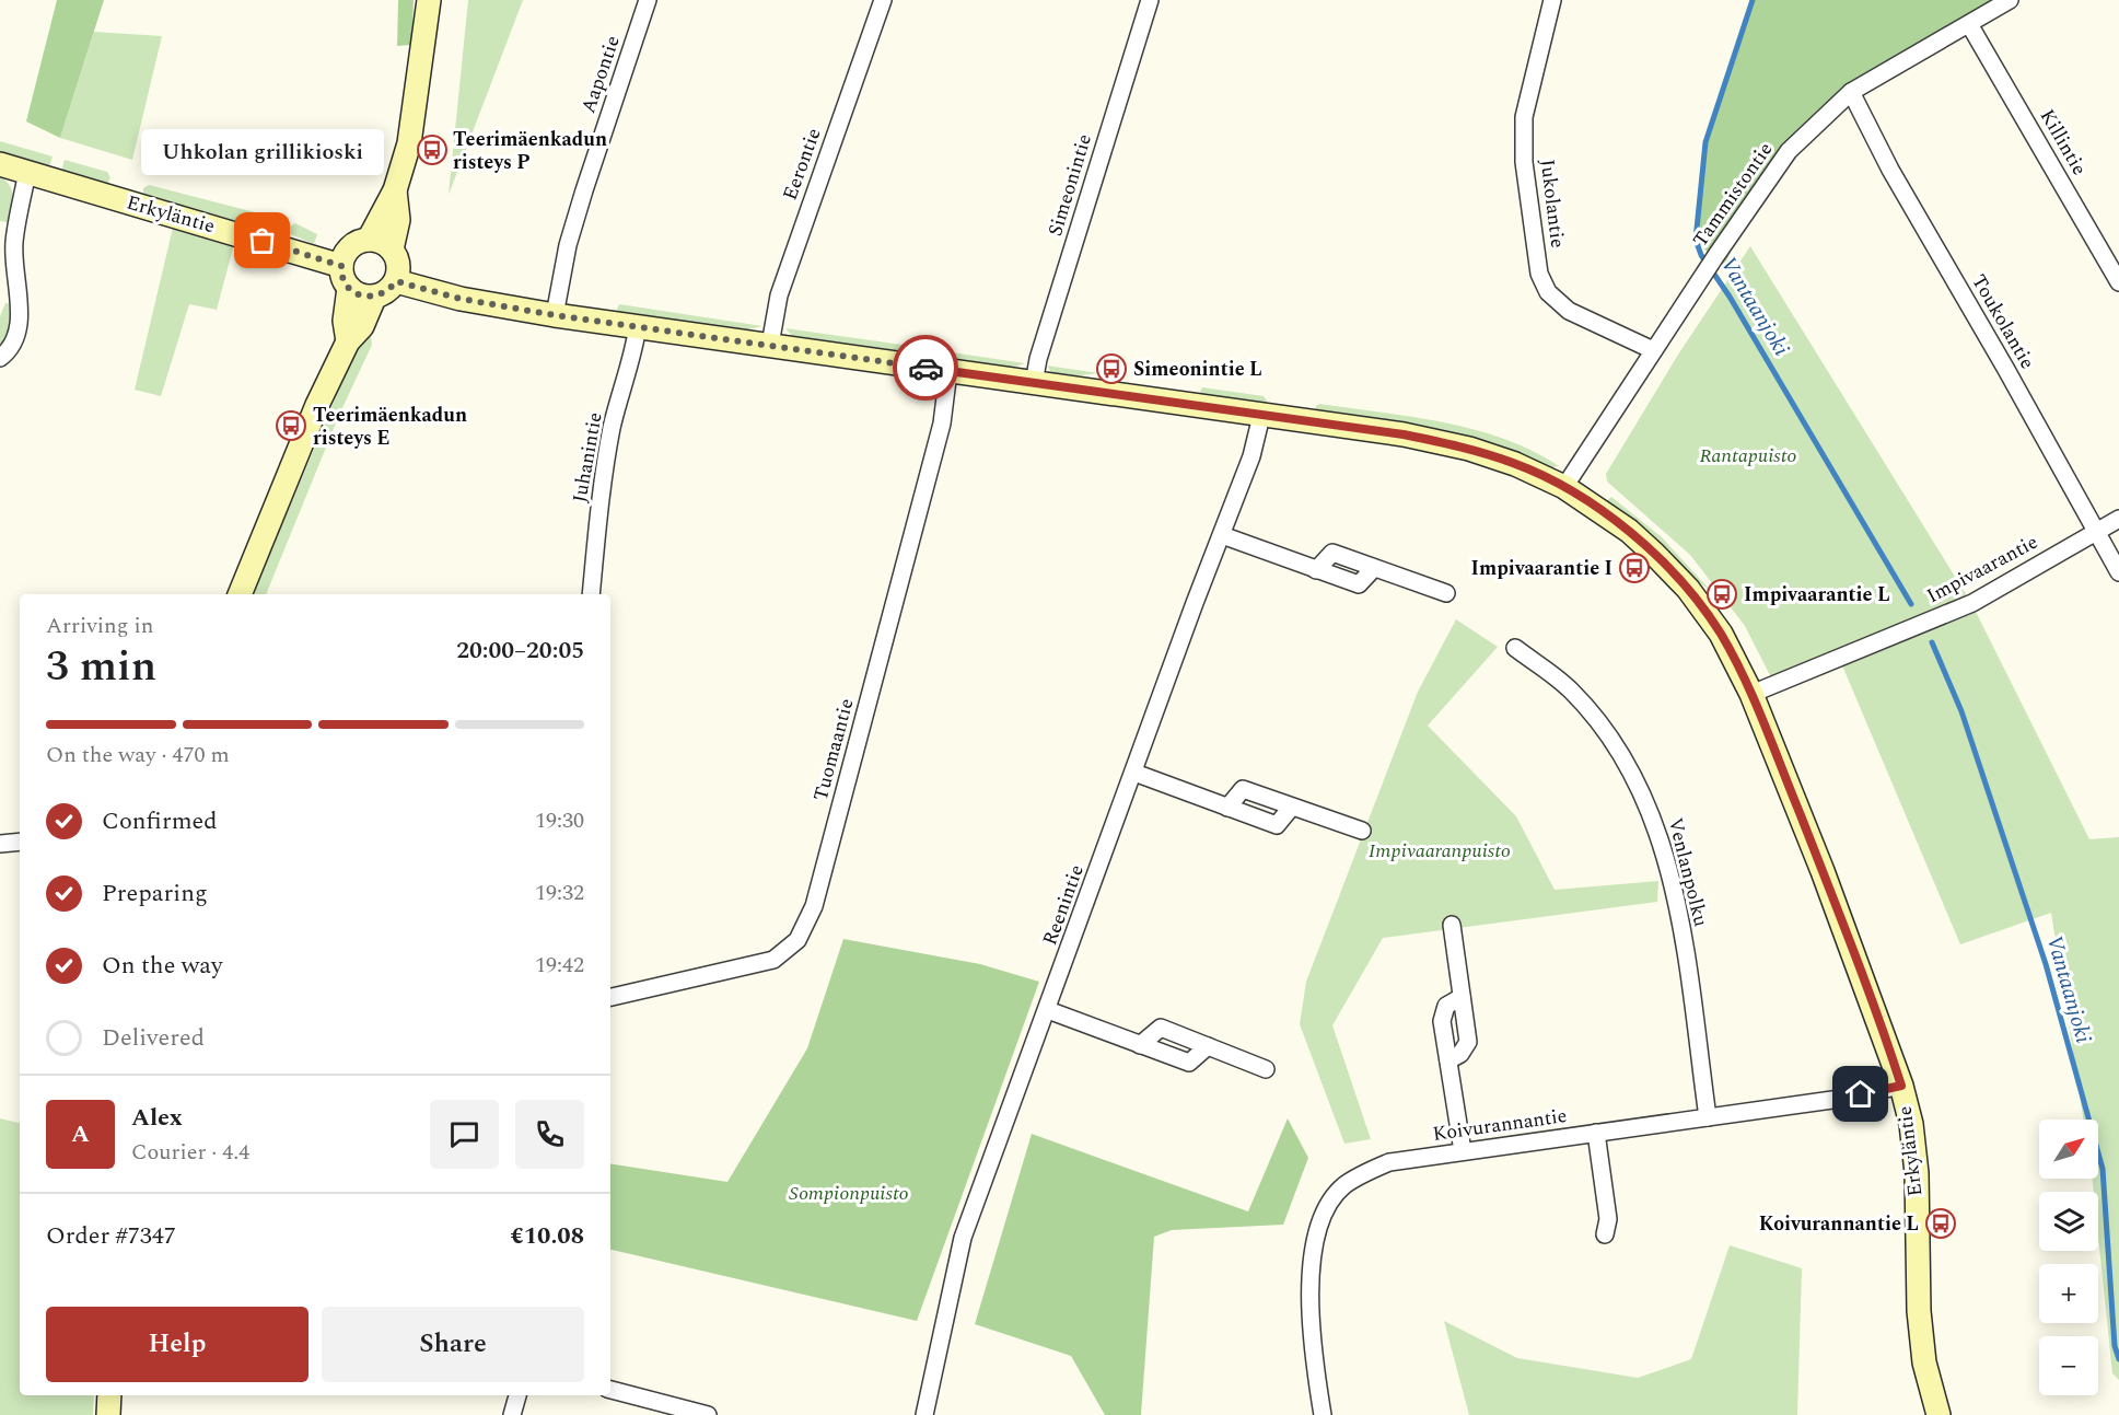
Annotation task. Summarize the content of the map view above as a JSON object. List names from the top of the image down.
{
  "streets": {
    "street": [
      "Aapontie",
      "Killintie",
      "Eerontie",
      "Simeonintie",
      "Tammistontie",
      "Jukolantie",
      "Erkyläntie",
      "Toukolantie",
      "Juhanintie",
      "Impivaarantie",
      "Tuomaantie",
      "Venlanpolku",
      "Reenintie",
      "Koivurannantie"
    ]
  },
  "crossings": [
    ["Aapontie", "Erkyläntie"],
    ["Killintie", "Tammistontie"],
    ["Eerontie", "Erkyläntie"],
    ["Simeonintie", "Erkyläntie"],
    ["Tammistontie", "Jukolantie"],
    ["Tammistontie", "Erkyläntie"],
    ["Tammistontie", "Toukolantie"],
    ["Erkyläntie", "Juhanintie"],
    ["Erkyläntie", "Impivaarantie"],
    ["Erkyläntie", "Tuomaantie"],
    ["Erkyläntie", "Reenintie"],
    ["Erkyläntie", "Koivurannantie"],
    ["Toukolantie", "Impivaarantie"],
    ["Venlanpolku", "Koivurannantie"]
  ],
  "water": ["Vantaanjoki"],
  "parks": ["Rantapuisto", "Impivaaranpuisto", "Sompionpuisto"],
  "places": {
    "bus stop": [
      "Teerimäenkadun risteys P",
      "Simeonintie L",
      "Teerimäenkadun risteys E",
      "Impivaarantie I",
      "Impivaarantie L",
      "Koivurannantie L"
    ],
    "other": ["Uhkolan grillikioski"]
  },
  "north": "top right",
  "page": {
    "bubble": "Uhkolan grillikioski",
    "heading": ["3 min", "Arriving in", "20:00–20:05"],
    "panel": [
      "Alex",
      "Courier · 4.4",
      "Order #7347",
      "€10.08"
    ],
    "bar": "On the way · 470 m",
    "list": [
      ["Confirmed", "19:30"],
      ["Preparing", "19:32"],
      ["On the way", "19:42"],
      "Delivered"
    ],
    "round": "A",
    "map_buttons": ["+", "−"],
    "buttons": ["Help", "Share"]
  }
}
